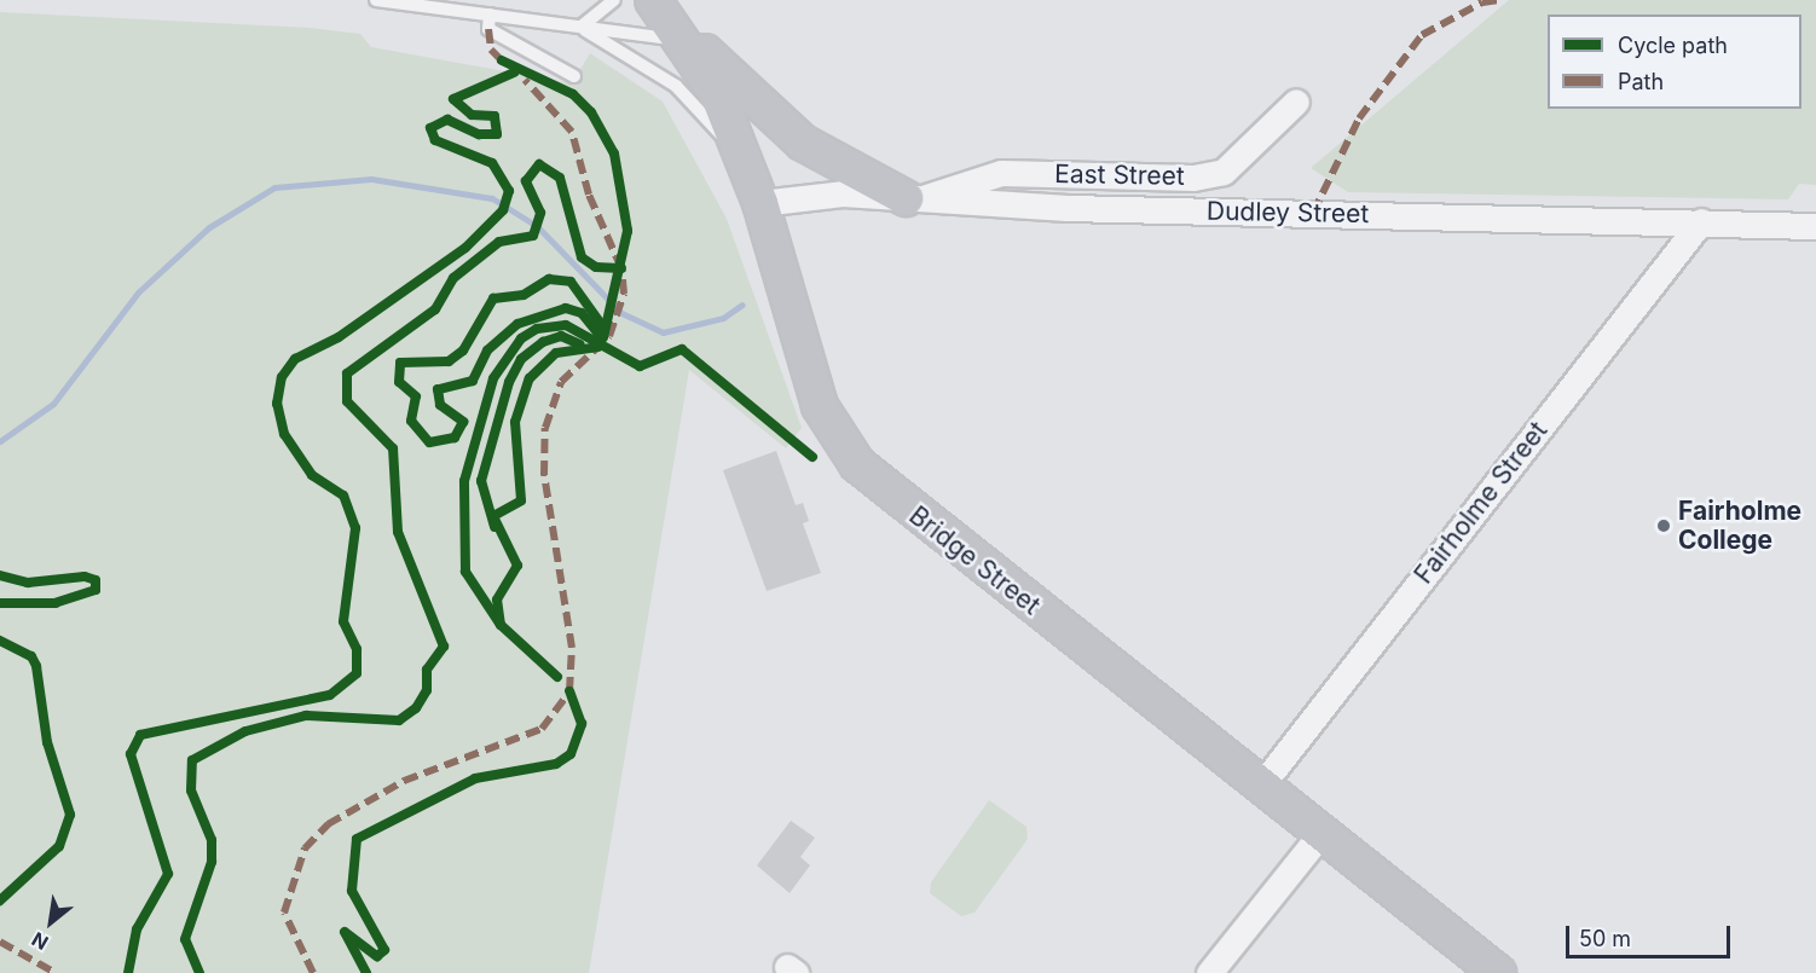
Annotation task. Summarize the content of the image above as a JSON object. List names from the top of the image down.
{
  "streets": {
    "street": [
      "East Street",
      "Dudley Street",
      "Fairholme Street",
      "Bridge Street"
    ]
  },
  "crossings": [
    ["East Street", "Dudley Street"],
    ["Dudley Street", "Fairholme Street"],
    ["Dudley Street", "Bridge Street"],
    ["Fairholme Street", "Bridge Street"]
  ],
  "places": ["Fairholme College"],
  "legend": ["Cycle path", "Path"],
  "scale_bar": "50 m",
  "north": "bottom left"
}
